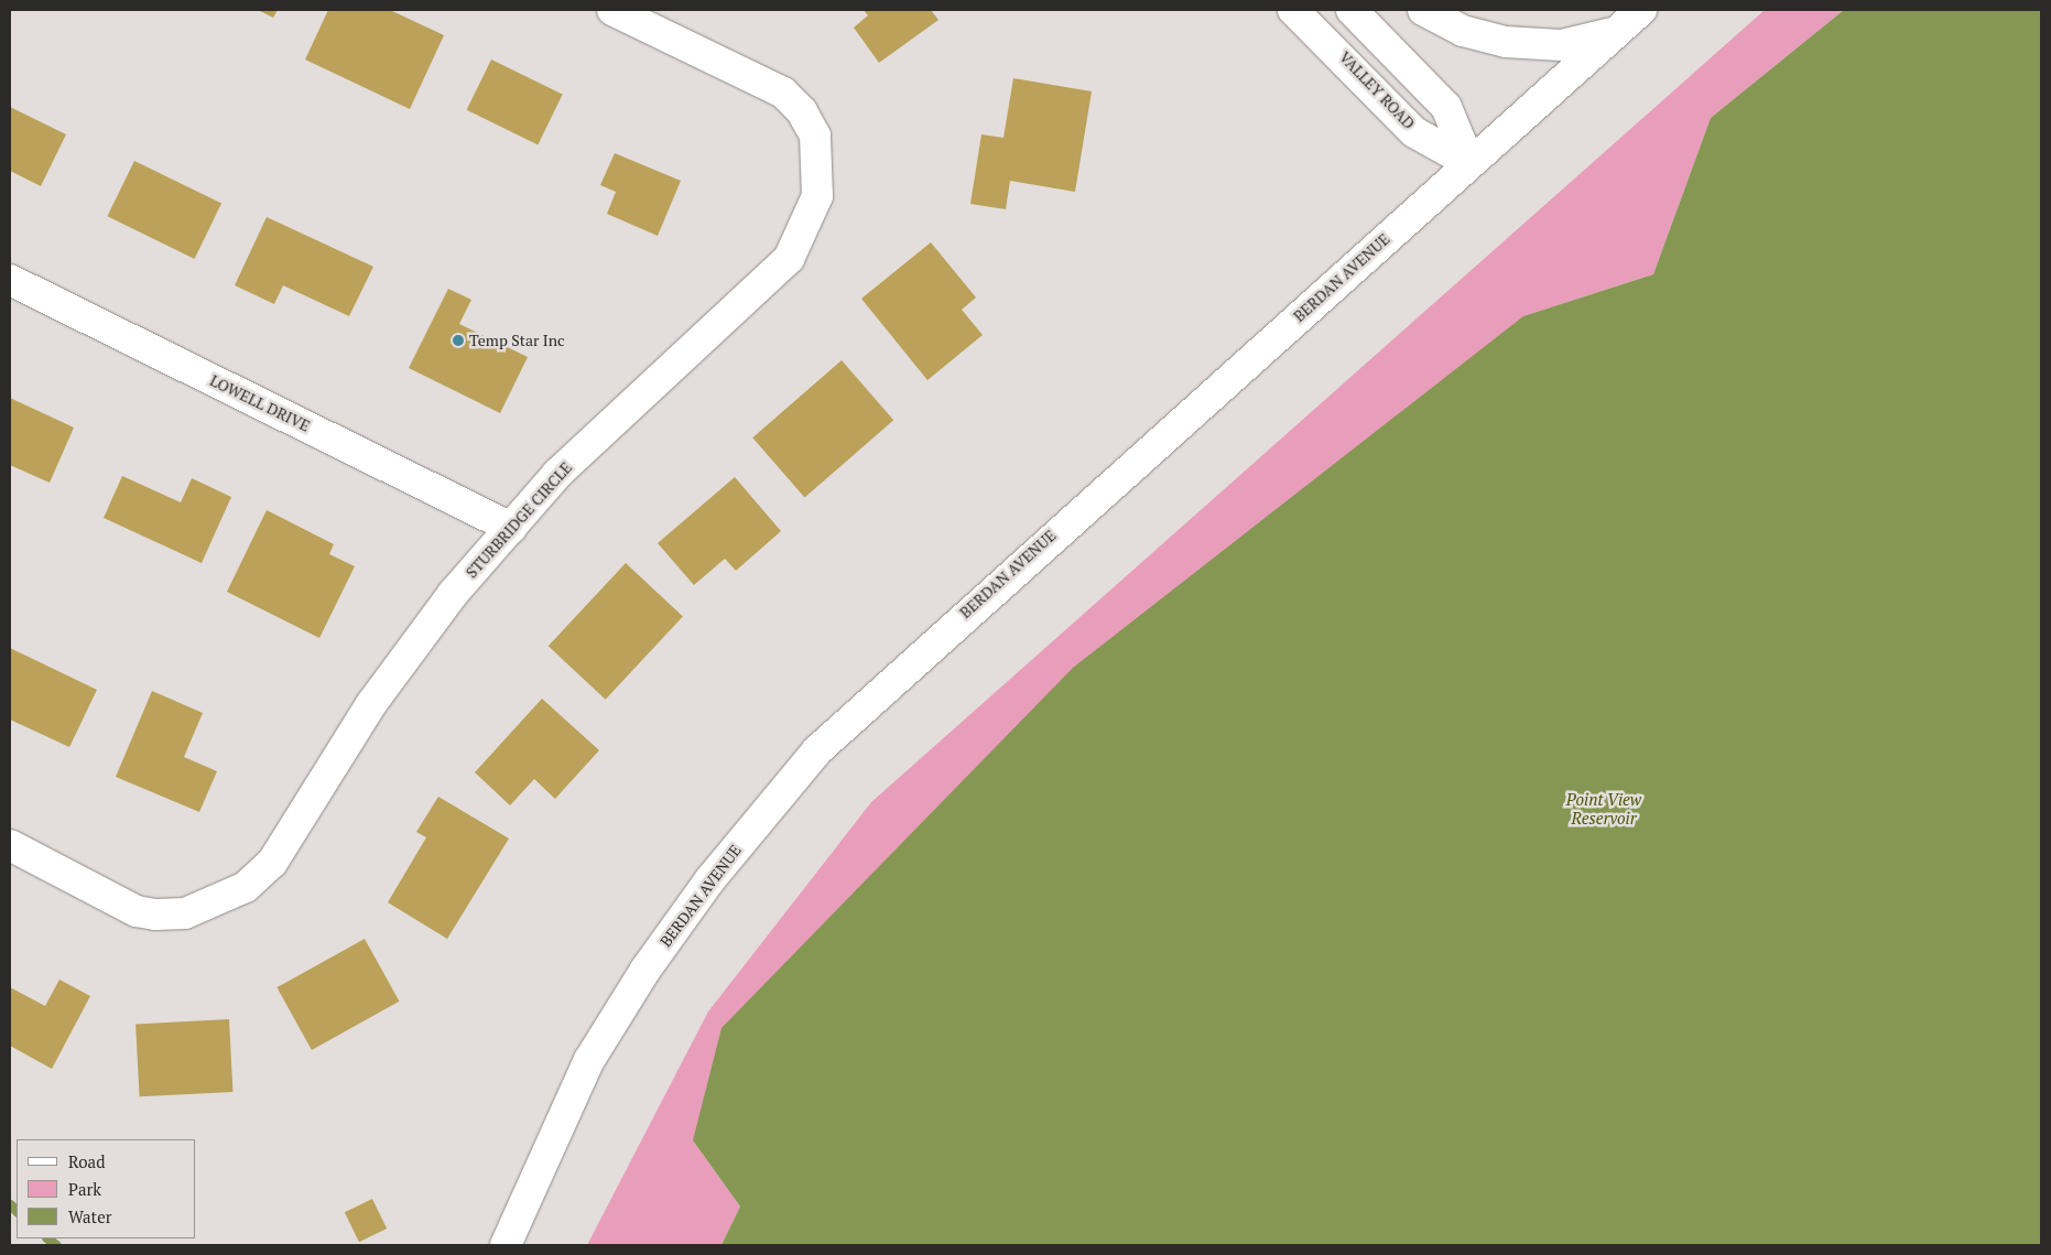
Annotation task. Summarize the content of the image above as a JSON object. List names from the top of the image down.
{
  "streets": {
    "main road": [
      "VALLEY ROAD",
      "BERDAN AVENUE",
      "LOWELL DRIVE",
      "STURBRIDGE CIRCLE"
    ]
  },
  "crossings": [
    ["VALLEY ROAD", "BERDAN AVENUE"],
    ["LOWELL DRIVE", "STURBRIDGE CIRCLE"]
  ],
  "water": ["Point View Reservoir"],
  "places": ["Temp Star Inc"],
  "legend": ["Road", "Park", "Water"]
}
